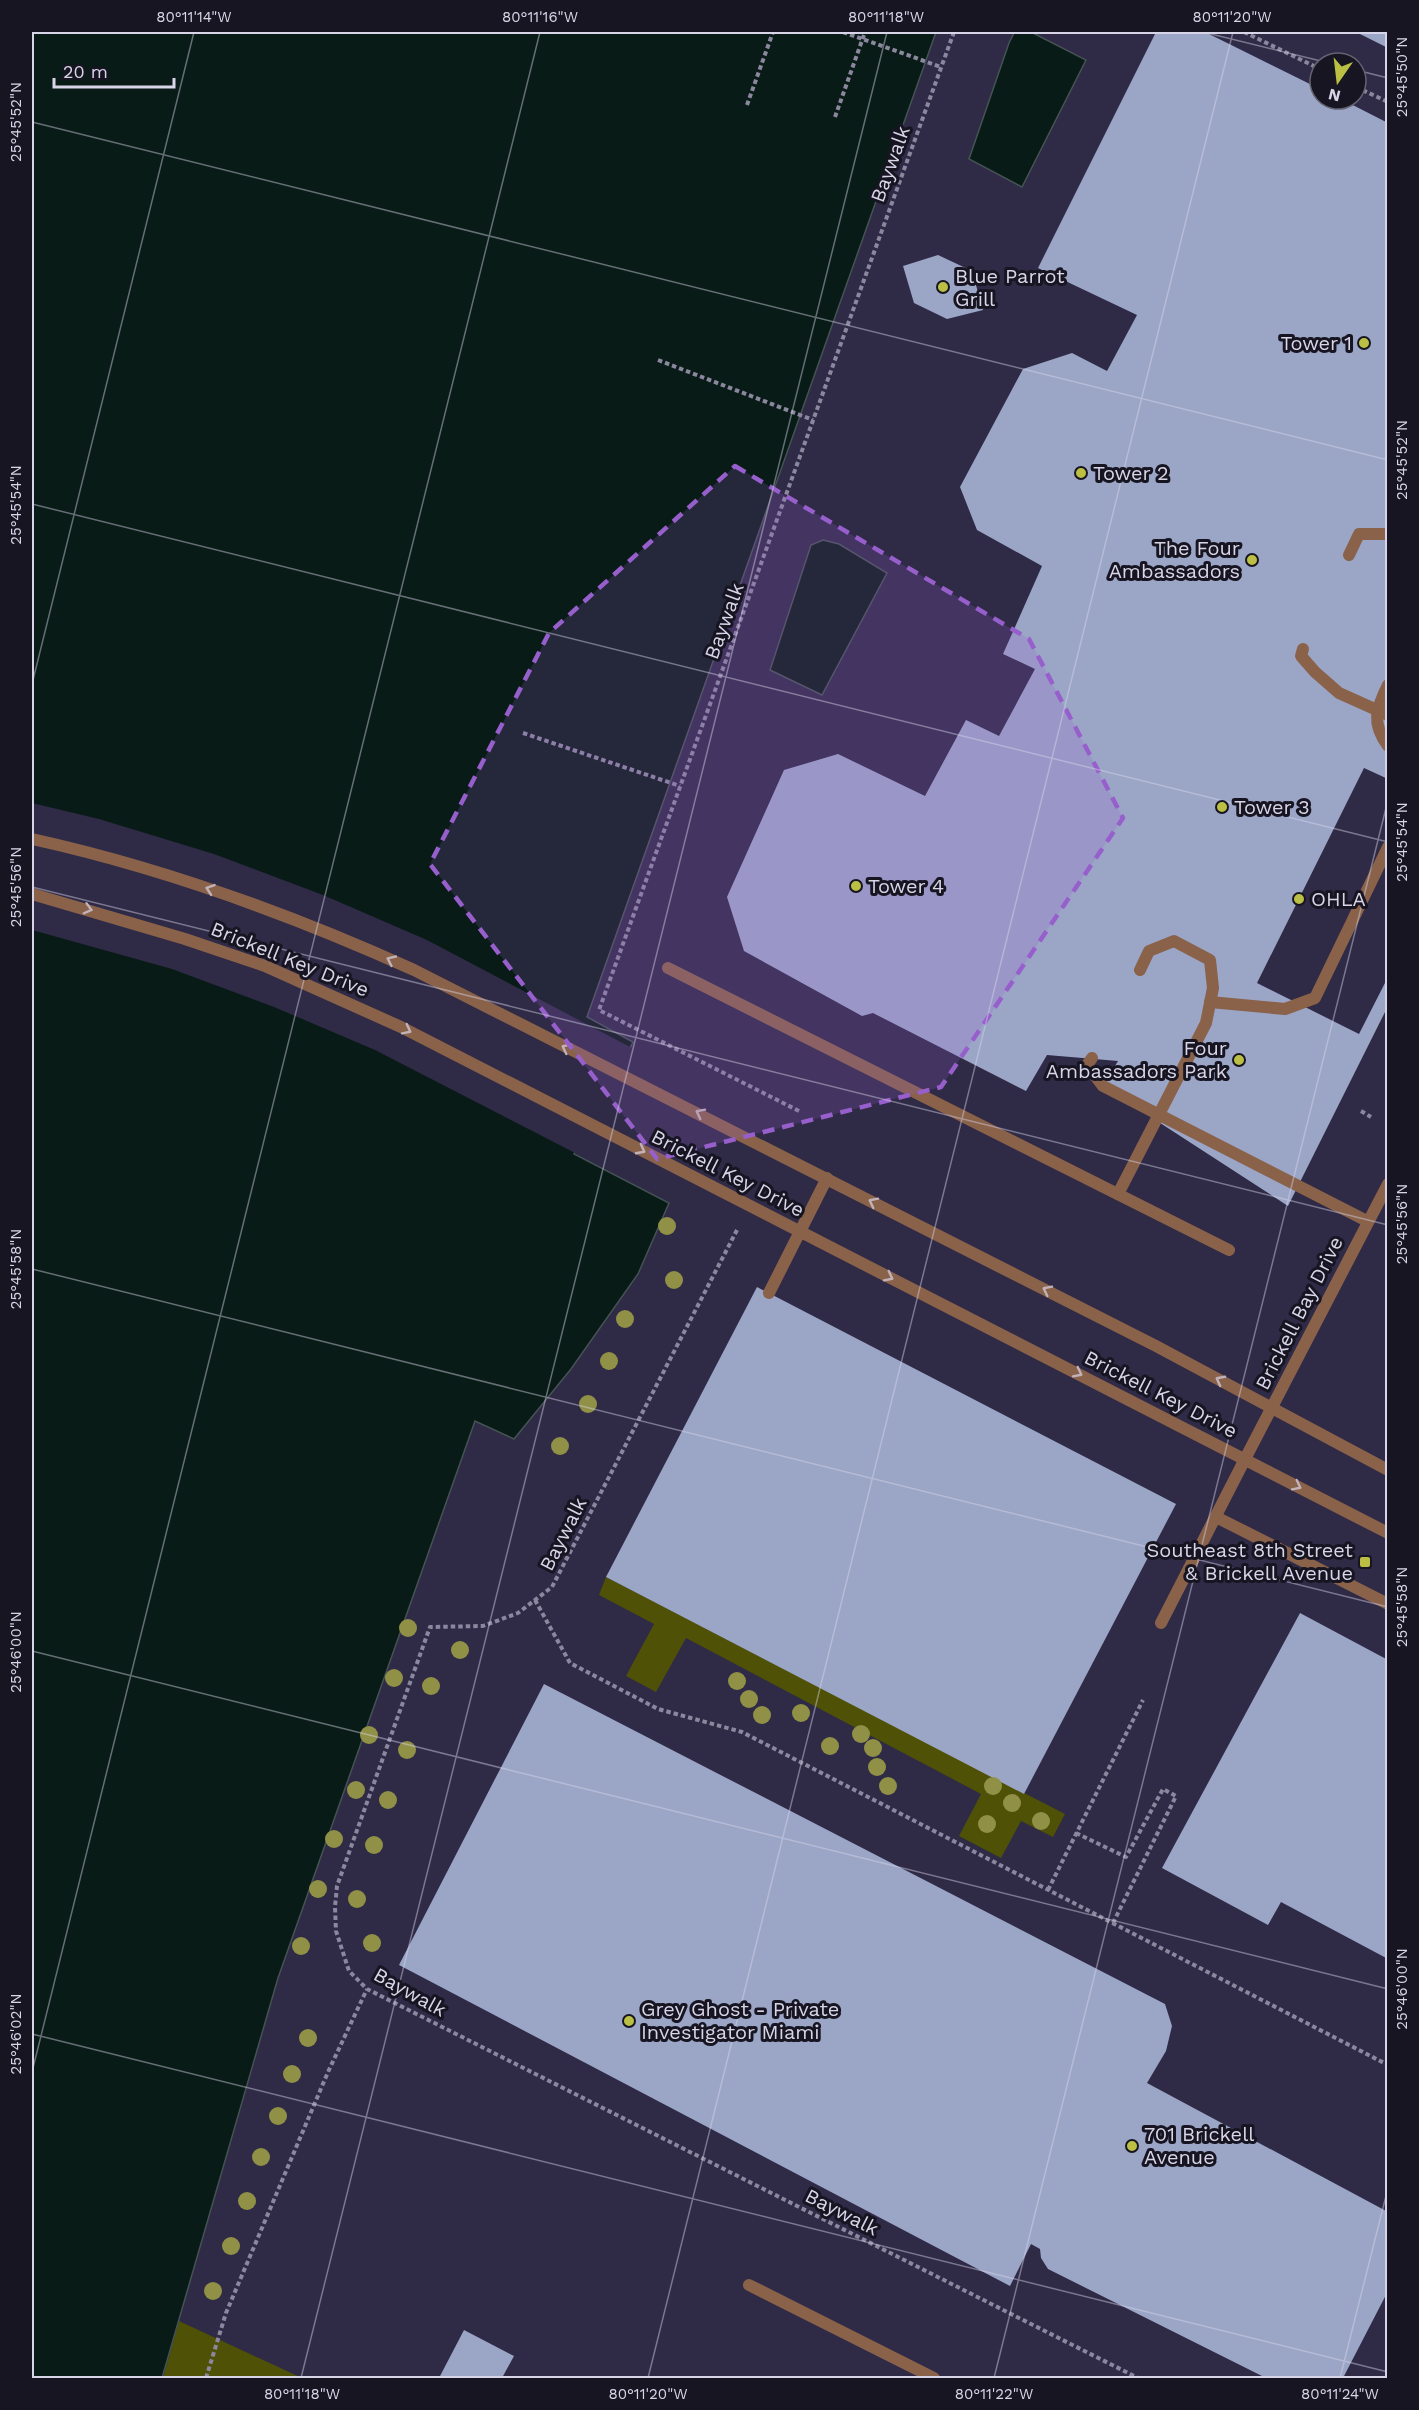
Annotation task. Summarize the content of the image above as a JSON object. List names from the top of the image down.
{
  "streets": {
    "street": ["Brickell Key Drive", "Brickell Bay Drive"],
    "path": ["Baywalk"]
  },
  "crossings": [
    ["Brickell Key Drive", "Brickell Bay Drive"]
  ],
  "places": {
    "other": [
      "Blue Parrot Grill",
      "Tower 1",
      "Tower 2",
      "The Four Ambassadors",
      "Tower 3",
      "Tower 4",
      "OHLA",
      "Four Ambassadors Park",
      "Grey Ghost - Private Investigator Miami",
      "701 Brickell Avenue"
    ],
    "transit": ["Southeast 8th Street & Brickell Avenue"]
  },
  "scale_bar": "20 m",
  "north": "bottom",
  "coordinates": [
    "80°11'14\"W",
    "80°11'16\"W",
    "80°11'18\"W",
    "80°11'20\"W",
    "25°45'50\"N",
    "25°45'52\"N",
    "25°45'54\"N",
    "25°45'56\"N",
    "25°45'58\"N",
    "25°46'00\"N",
    "25°46'02\"N",
    "80°11'22\"W",
    "80°11'24\"W"
  ]
}
